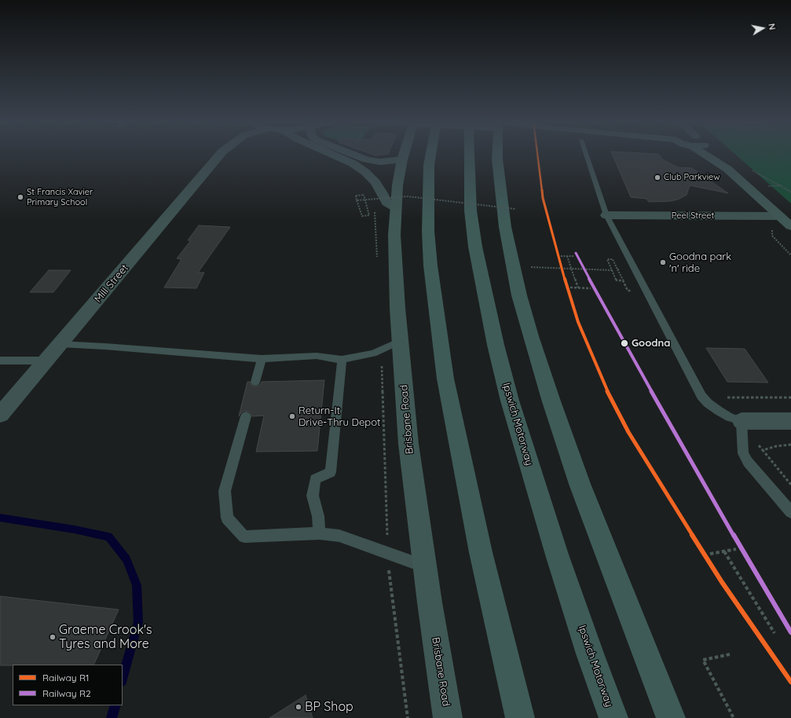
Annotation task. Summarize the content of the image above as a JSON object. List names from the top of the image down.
{
  "streets": {
    "highway": ["Ipswich Motorway"],
    "main road": ["Brisbane Road"],
    "street": ["Peel Street", "Mill Street"]
  },
  "places": [
    "Club Parkview",
    "St Francis Xavier Primary School",
    "Goodna park 'n' ride",
    "Goodna",
    "Return-It Drive-Thru Depot",
    "Graeme Crook's Tyres and More",
    "BP Shop"
  ],
  "lines": ["rail line R1", "rail line R2"],
  "legend": ["Railway R1", "Railway R2"],
  "north": "right"
}
